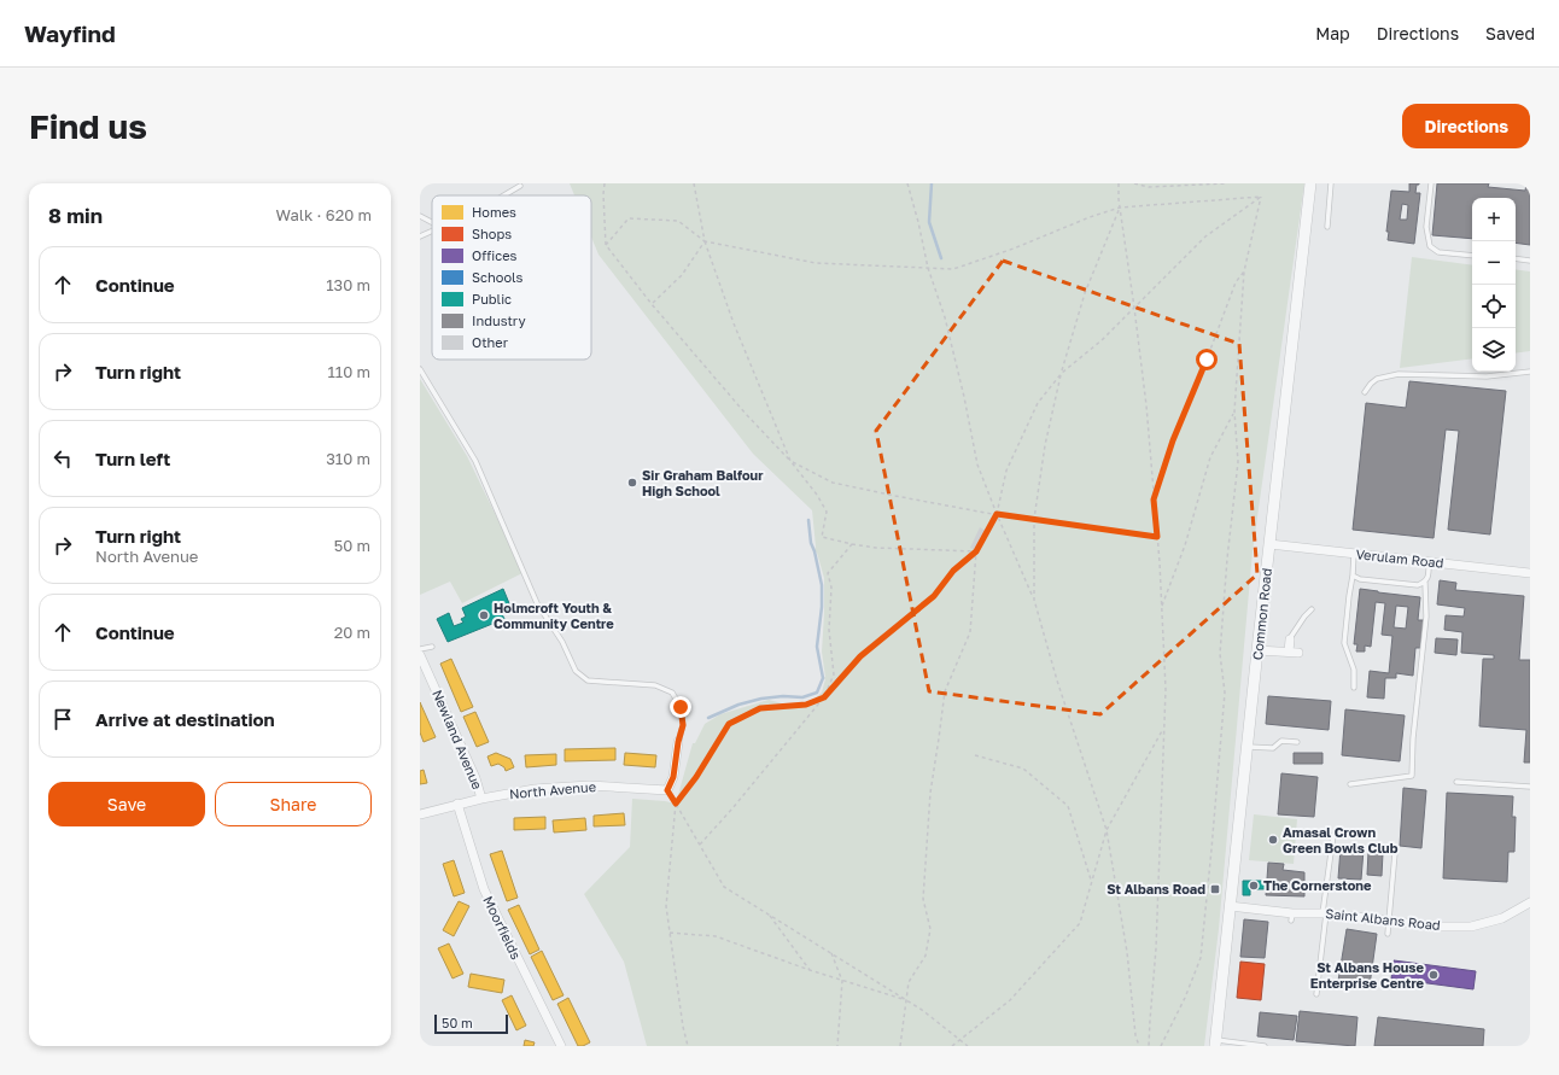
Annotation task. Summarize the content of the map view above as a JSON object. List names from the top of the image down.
{
  "streets": {
    "street": [
      "Verulam Road",
      "Common Road",
      "Newland Avenue",
      "North Avenue",
      "Saint Albans Road",
      "Moorfields"
    ]
  },
  "crossings": [
    ["Verulam Road", "Common Road"],
    ["Common Road", "Saint Albans Road"],
    ["Newland Avenue", "North Avenue"],
    ["North Avenue", "Moorfields"]
  ],
  "places": {
    "other": [
      "Sir Graham Balfour High School",
      "Holmcroft Youth & Community Centre",
      "Amasal Crown Green Bowls Club",
      "The Cornerstone",
      "St Albans House Enterprise Centre"
    ],
    "transit": ["St Albans Road"]
  },
  "legend": [
    "Homes",
    "Shops",
    "Offices",
    "Schools",
    "Public",
    "Industry",
    "Other"
  ],
  "scale_bar": "50 m",
  "page": {
    "header": "Wayfind",
    "nav": ["Map", "Directions", "Saved"],
    "buttons": [
      "Directions",
      ["Save", "Share"]
    ],
    "title": "Find us",
    "heading": ["8 min", "Walk · 620 m"],
    "map_buttons": ["+", "−"],
    "list": [
      ["Continue", "130 m"],
      ["Turn right", "110 m"],
      ["Turn left", "310 m"],
      ["Turn right", "North Avenue", "50 m"],
      ["Continue", "20 m"],
      "Arrive at destination"
    ],
    "scale": "50 m"
  }
}
